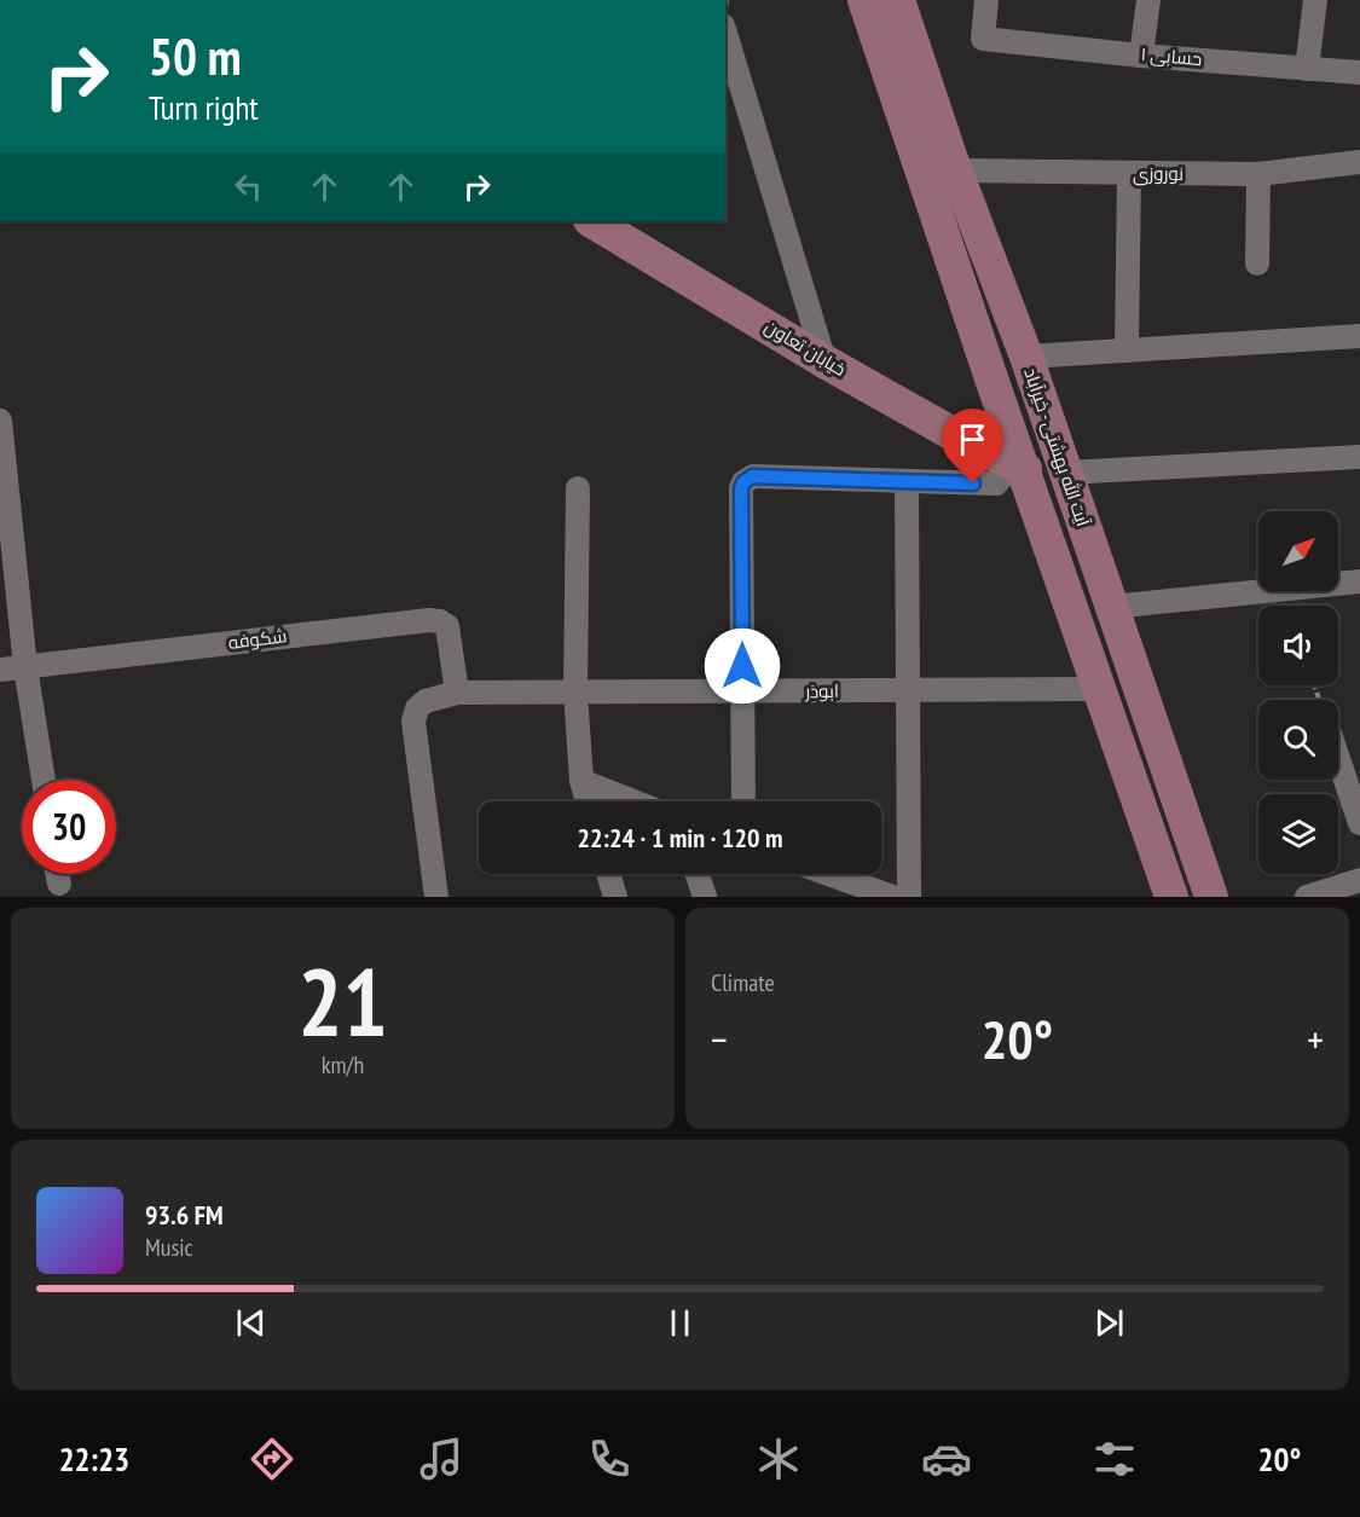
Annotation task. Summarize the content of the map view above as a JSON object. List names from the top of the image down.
{
  "streets": {
    "main road": ["خیابان تعاون", "آیت الله بهشتی - خیرآباد"],
    "street": [
      "حسابی ۱",
      "نوروزی",
      "شکوفه",
      "ابوذر"
    ]
  },
  "crossings": [
    ["نوروزی", "آیت الله بهشتی - خیرآباد"],
    ["خیابان تعاون", "آیت الله بهشتی - خیرآباد"],
    ["آیت الله بهشتی - خیرآباد", "ابوذر"],
    ["شکوفه", "ابوذر"]
  ],
  "north": "top right",
  "page": {
    "turn": ["50 m", "Turn right"],
    "limit": "30",
    "trip": "22:24 · 1 min · 120 m",
    "tile": [
      ["21", "km/h"],
      "Climate"
    ],
    "heat": ["−", "20°", "+"],
    "song": ["93.6 FM", "Music"],
    "tabs": ["22:23", "20°"]
  }
}
